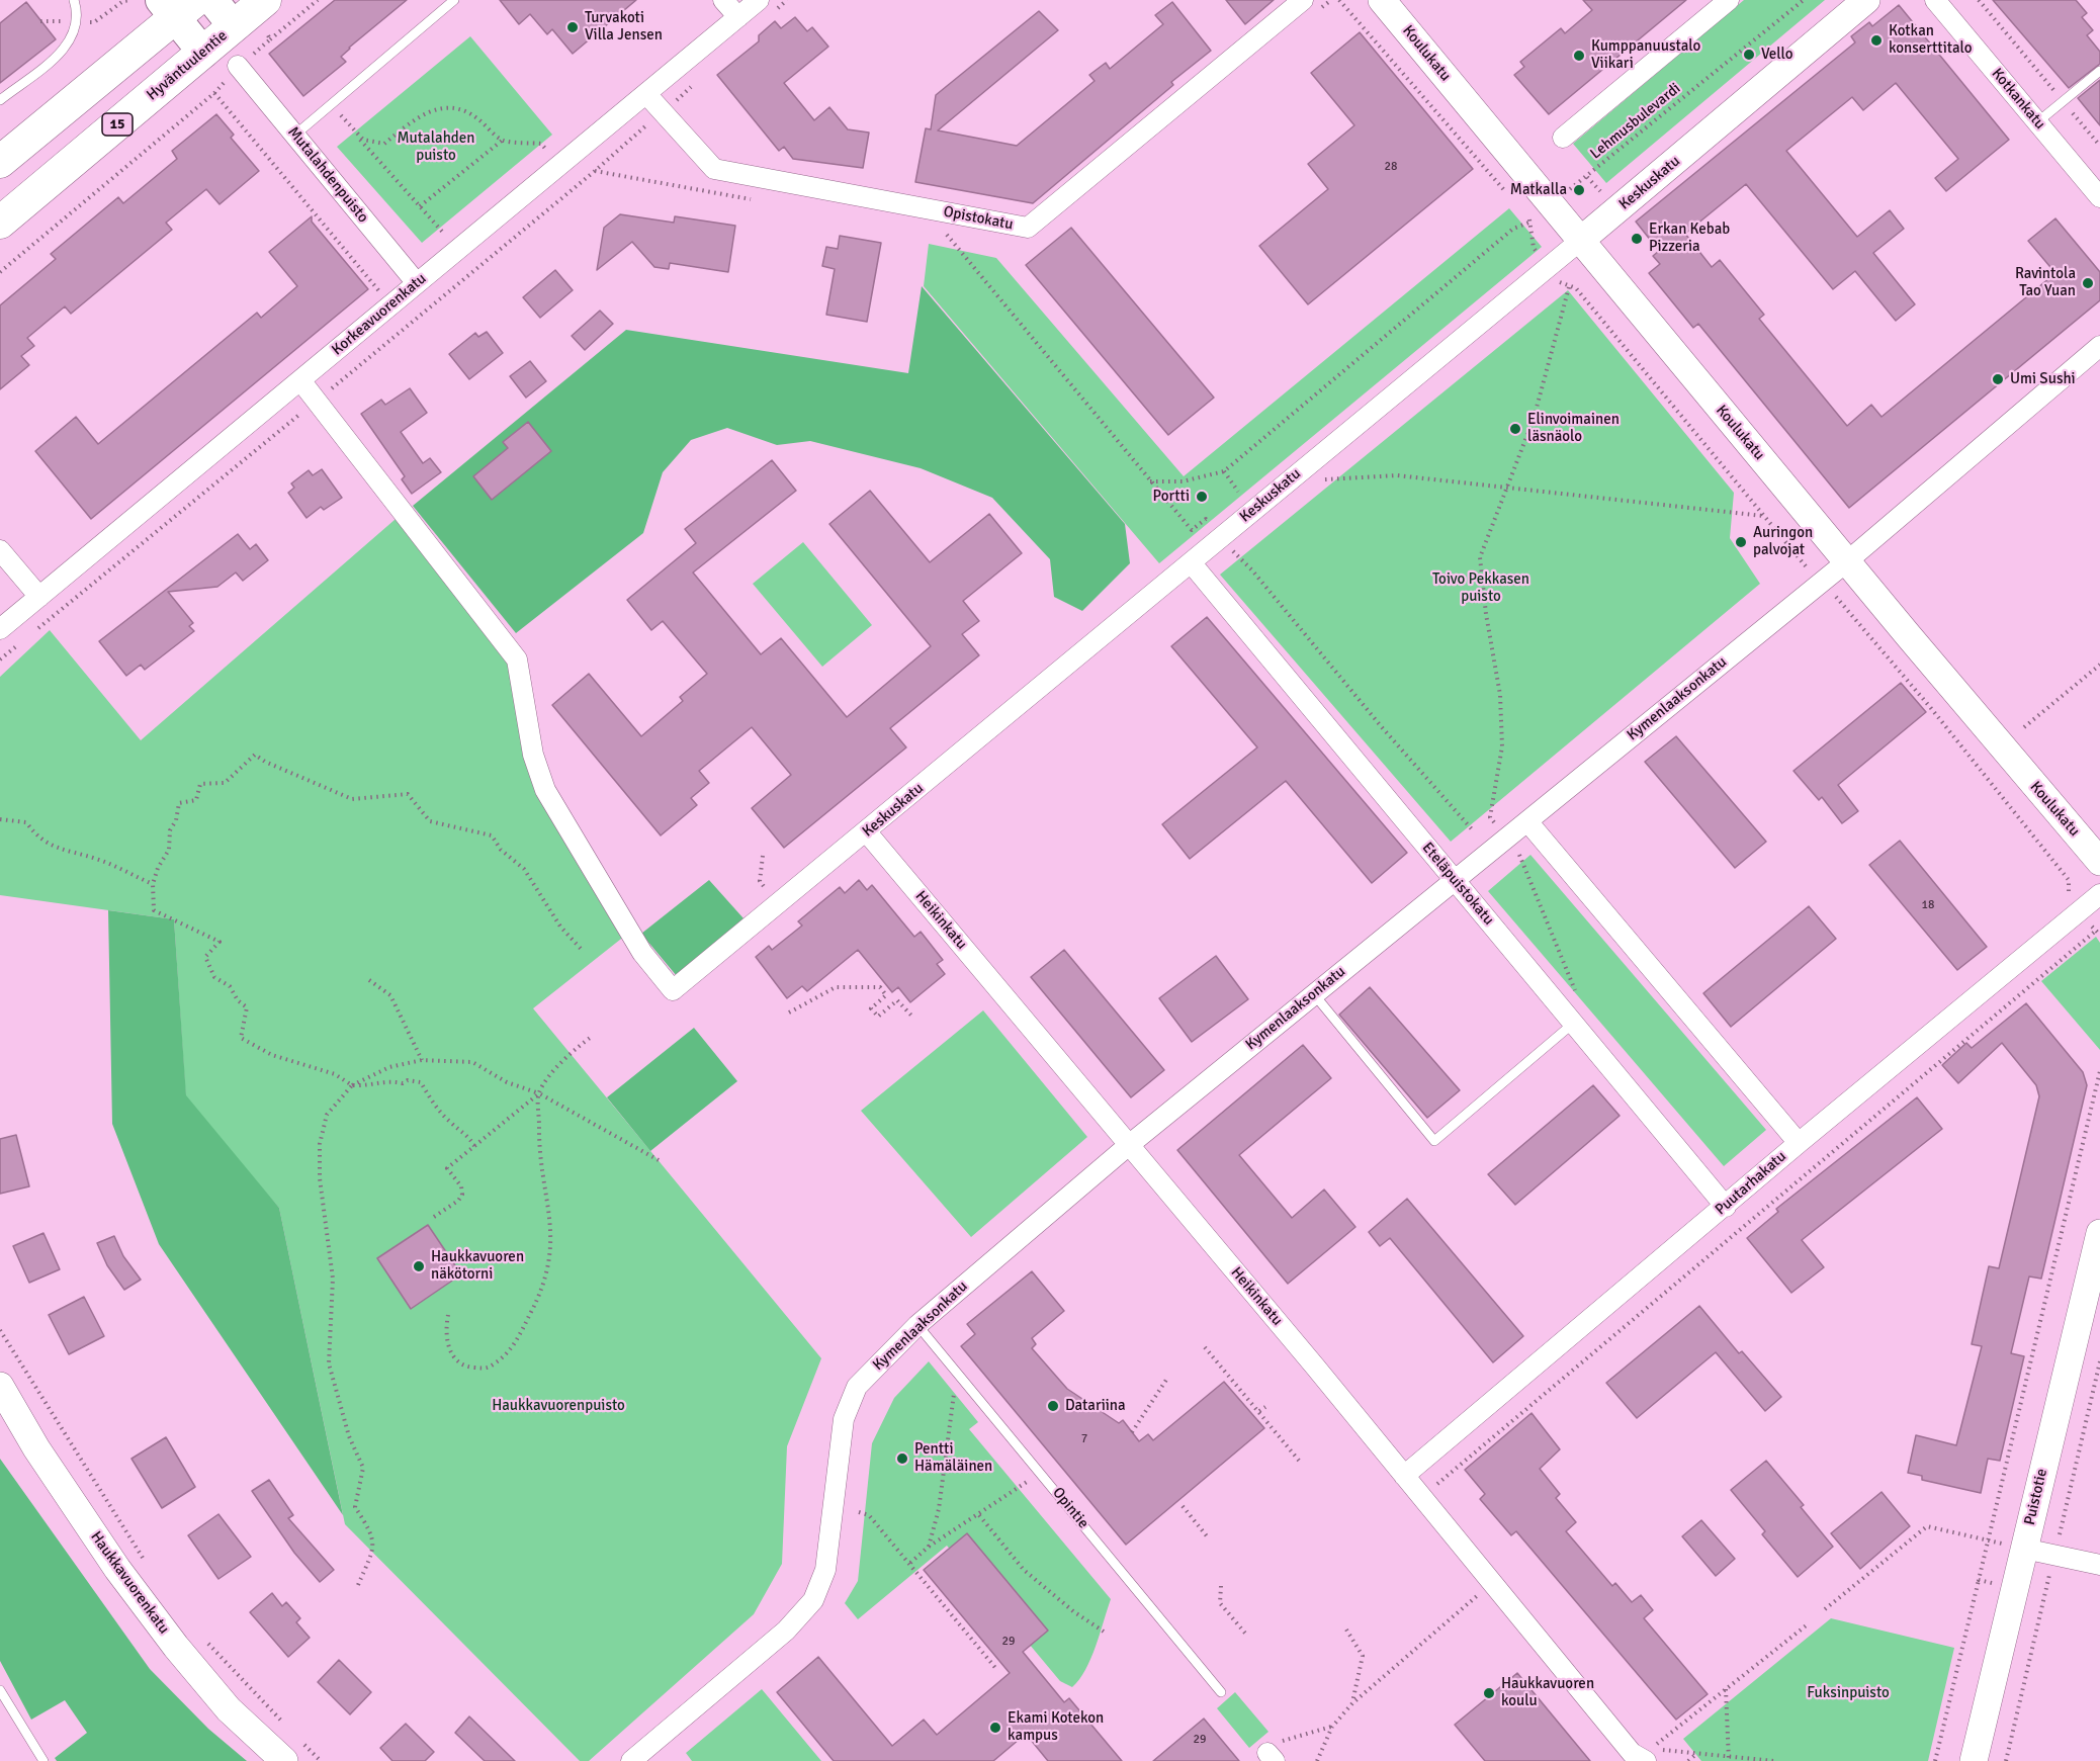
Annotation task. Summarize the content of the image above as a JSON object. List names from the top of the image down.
{
  "streets": {
    "highway": ["Hyväntuulentie", "15"],
    "main road": [
      "Koulukatu",
      "Keskuskatu",
      "Puistotie",
      "Haukkavuorenkatu"
    ],
    "street": [
      "Kotkankatu",
      "Mutalahdenpuisto",
      "Opistokatu",
      "Korkeavuorenkatu",
      "Kymenlaaksonkatu",
      "Eteläpuistokatu",
      "Heikinkatu",
      "Puutarhakatu"
    ],
    "lane": ["Opintie"],
    "path": ["Lehmusbulevardi"]
  },
  "crossings": [
    ["Koulukatu", "Keskuskatu"],
    ["Koulukatu", "Kymenlaaksonkatu"],
    ["Hyväntuulentie", "15"],
    ["Mutalahdenpuisto", "Korkeavuorenkatu"],
    ["Keskuskatu", "Eteläpuistokatu"],
    ["Keskuskatu", "Heikinkatu"],
    ["Opistokatu", "Korkeavuorenkatu"],
    ["Kymenlaaksonkatu", "Eteläpuistokatu"],
    ["Kymenlaaksonkatu", "Heikinkatu"],
    ["Kymenlaaksonkatu", "Opintie"],
    ["Eteläpuistokatu", "Puutarhakatu"],
    ["Heikinkatu", "Puutarhakatu"]
  ],
  "parks": [
    "Mutalahden puisto",
    "Toivo Pekkasen puisto",
    "Haukkavuorenpuisto",
    "Fuksinpuisto"
  ],
  "places": [
    "Turvakoti Villa Jensen",
    "Kotkan konserttitalo",
    "Vello",
    "Kumppanuustalo Viikari",
    "Matkalla",
    "Erkan Kebab Pizzeria",
    "Ravintola Tao Yuan",
    "Umi Sushi",
    "Elinvoimainen läsnäolo",
    "Portti",
    "Auringon palvojat",
    "Haukkavuoren näkötorni",
    "Datariina",
    "Pentti Hämäläinen",
    "Haukkavuoren koulu",
    "Ekami Kotekon kampus"
  ],
  "house_numbers": [
    "28",
    "18",
    "7",
    "29",
    "29"
  ]
}
